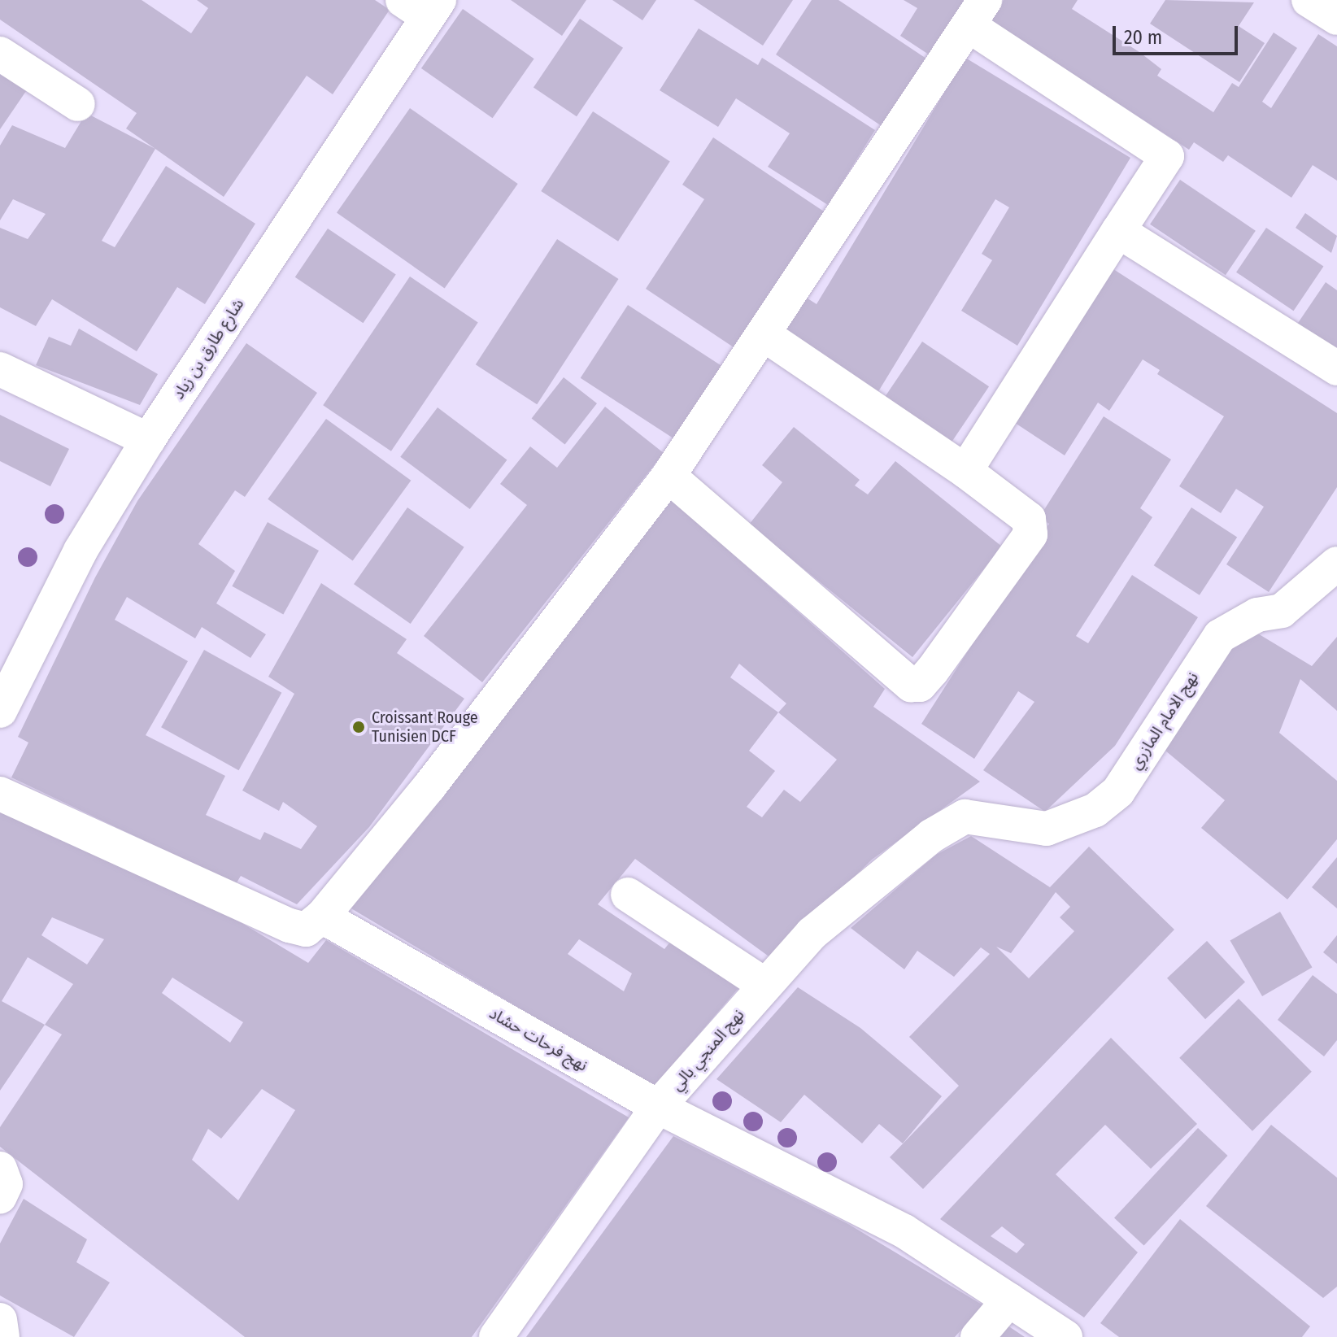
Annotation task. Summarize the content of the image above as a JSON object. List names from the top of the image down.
{
  "streets": {
    "street": [
      "شارع طارق بن زياد",
      "نهج الامام المازري",
      "نهج فرحات حشاد",
      "نهج المنجي بالي"
    ]
  },
  "crossings": [
    ["نهج الامام المازري", "نهج المنجي بالي"],
    ["نهج فرحات حشاد", "نهج المنجي بالي"]
  ],
  "places": ["Croissant Rouge Tunisien DCF"],
  "scale_bar": "20 m"
}
